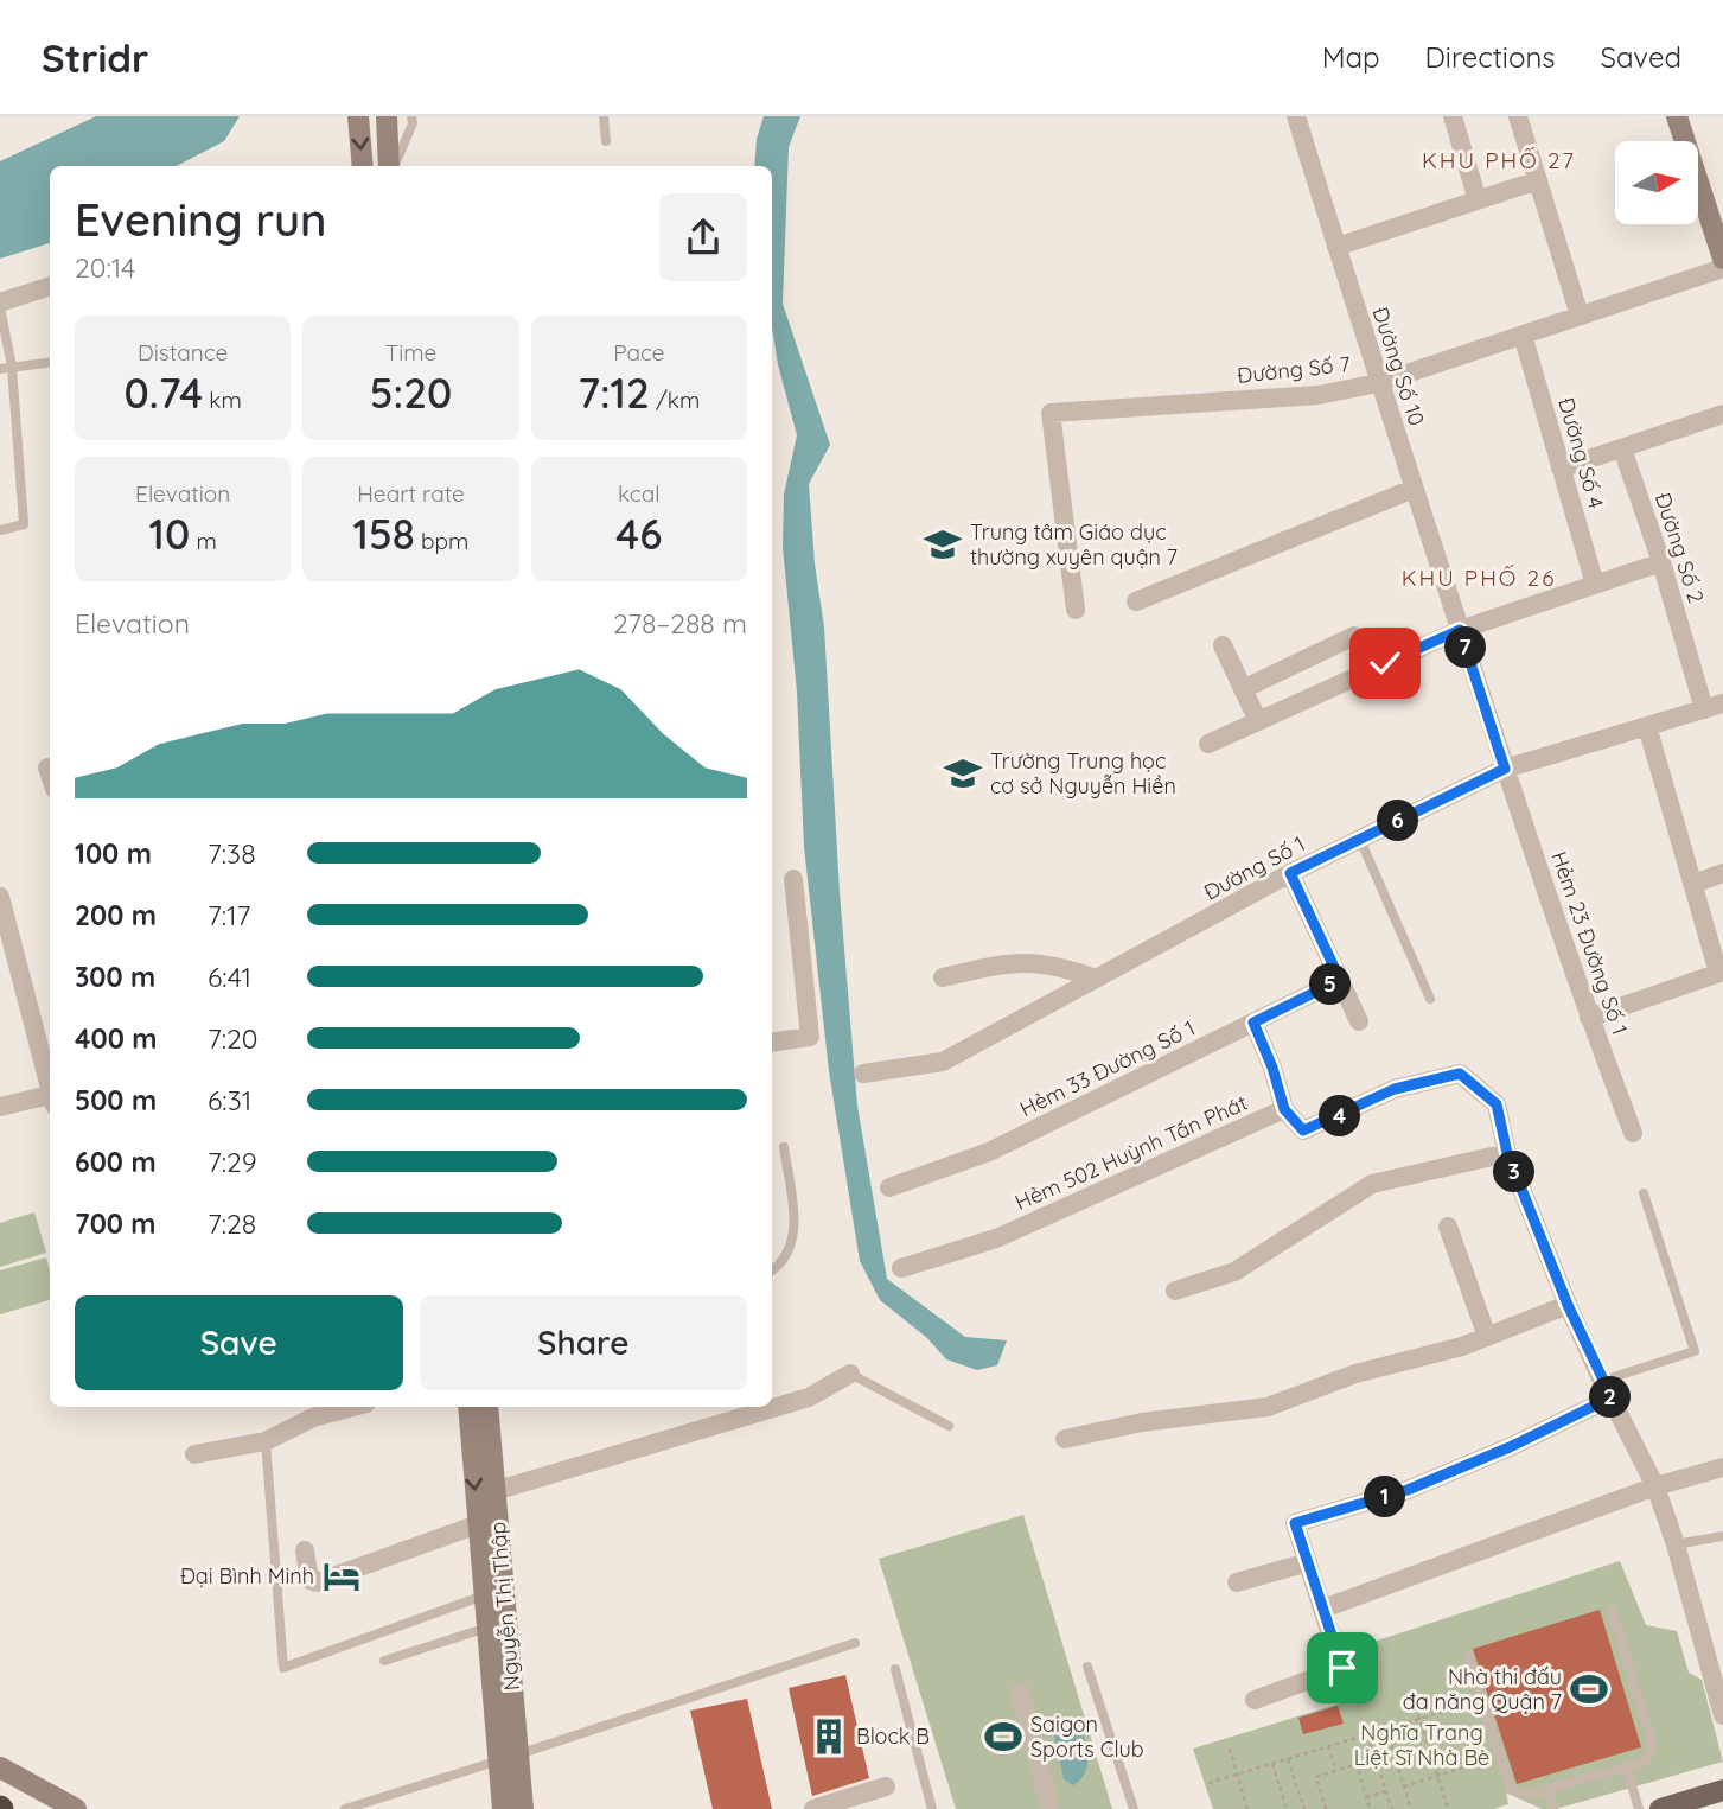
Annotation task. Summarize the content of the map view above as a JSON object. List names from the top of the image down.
{
  "streets": {
    "main road": ["Nguyễn Thị Thập"],
    "street": [
      "Đường Số 10",
      "Đường Số 7",
      "Đường Số 4",
      "Đường Số 2",
      "Đường Số 1",
      "Hẻm 23 Đường Số 1",
      "Hẻm 33 Đường Số 1",
      "Hẻm 502 Huỳnh Tấn Phát"
    ]
  },
  "crossings": [
    ["Đường Số 10", "Đường Số 7"],
    ["Đường Số 7", "Đường Số 4"],
    ["Đường Số 2", "Đường Số 1"],
    ["Đường Số 1", "Hẻm 23 Đường Số 1"]
  ],
  "districts": ["KHU PHỐ 27", "KHU PHỐ 26"],
  "parks": ["Nghĩa Trang Liệt Sĩ Nhà Bè"],
  "places": {
    "school or university": ["Trung tâm Giáo dục thường xuyên quận 7", "Trường Trung học cơ sở Nguyễn Hiền"],
    "hotel": ["Đại Bình Minh"],
    "sports": ["Nhà thi đấu đa năng Quận 7", "Saigon Sports Club"],
    "building": ["Block B"]
  },
  "north": "right",
  "page": {
    "header": "Stridr",
    "nav": ["Map", "Directions", "Saved"],
    "heading": ["Evening run", "20:14"],
    "stats": [
      ["Distance", "0.74 km"],
      ["Time", "5:20"],
      ["Pace", "7:12 /km"],
      ["Elevation", "10 m"],
      ["Heart rate", "158 bpm"],
      ["kcal", "46"]
    ],
    "chart": ["Elevation", "278–288 m"],
    "pins": [
      "7",
      "6",
      "5",
      "4",
      "3",
      "2",
      "1"
    ],
    "list": [
      {
        "name": "100 m",
        "note": "7:38"
      },
      {
        "name": "200 m",
        "note": "7:17"
      },
      {
        "name": "300 m",
        "note": "6:41"
      },
      {
        "name": "400 m",
        "note": "7:20"
      },
      {
        "name": "500 m",
        "note": "6:31"
      },
      {
        "name": "600 m",
        "note": "7:29"
      },
      {
        "name": "700 m",
        "note": "7:28"
      }
    ],
    "buttons": ["Save", "Share"]
  }
}
